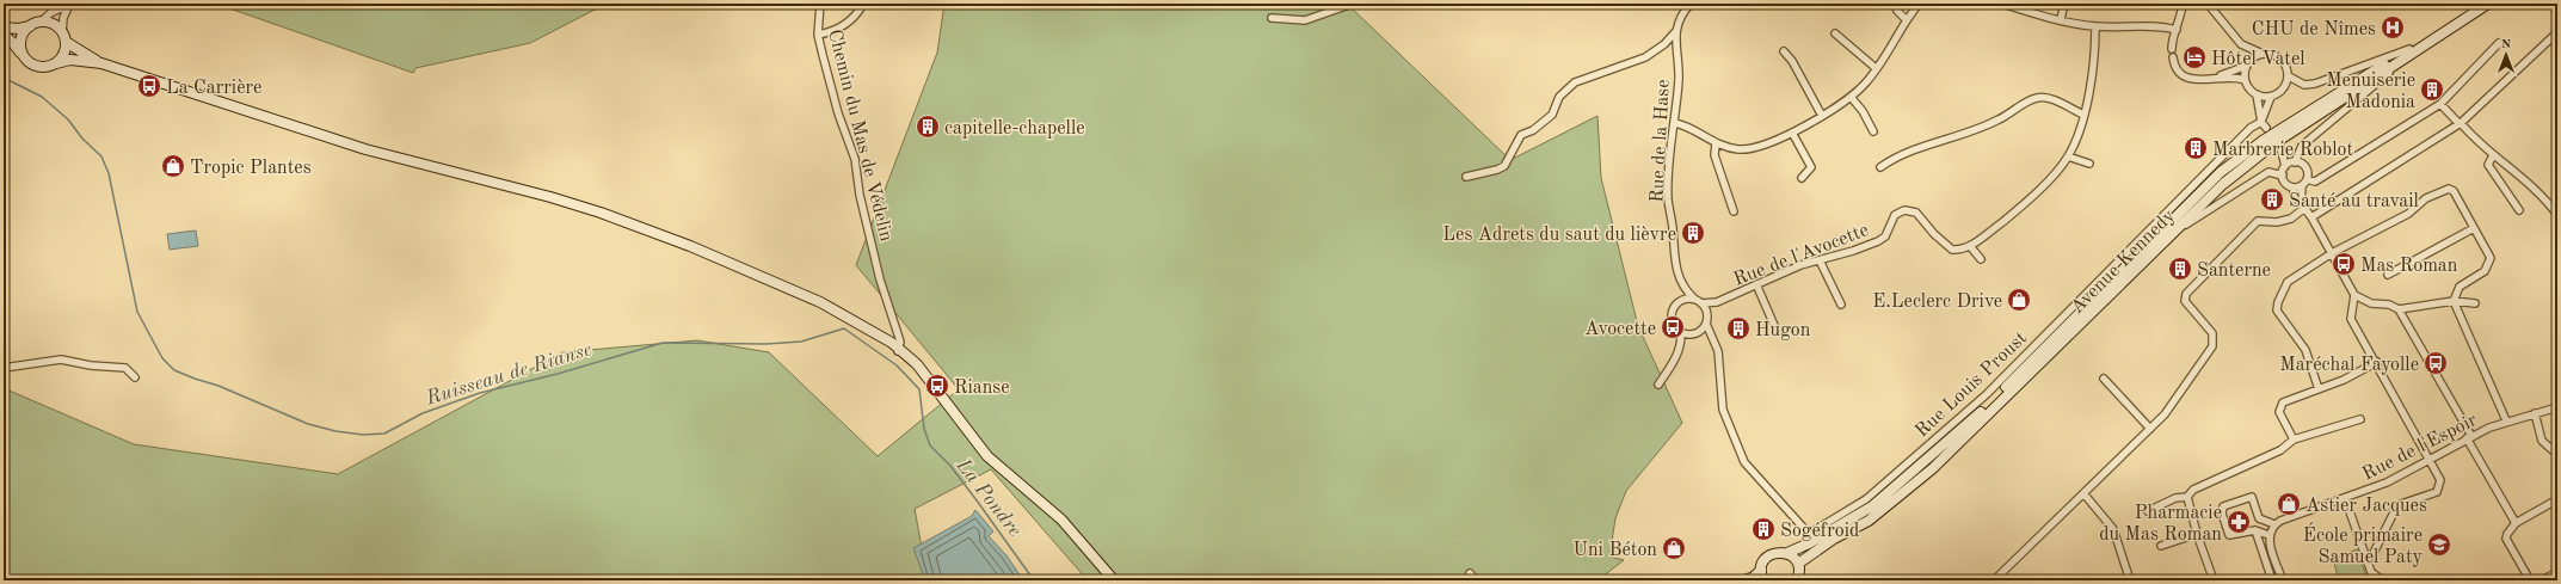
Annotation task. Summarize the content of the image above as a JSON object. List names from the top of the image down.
{
  "streets": {
    "main road": ["Avenue Kennedy"],
    "street": [
      "Chemin du Mas de Védelin",
      "Rue de la Hase",
      "Rue de l'Avocette",
      "Rue Louis Proust",
      "Rue de l'Espoir"
    ]
  },
  "water": ["Ruisseau de Rianse", "La Pondre"],
  "places": {
    "hospital": ["CHU de Nîmes"],
    "hotel": ["Hôtel Vatel"],
    "bus stop": [
      "La Carrière",
      "Mas Roman",
      "Avocette",
      "Maréchal Fayolle",
      "Rianse"
    ],
    "building": [
      "Menuiserie Madonia",
      "capitelle-chapelle",
      "Marbrerie Roblot",
      "Santé au travail",
      "Les Adrets du saut du lièvre",
      "Santerne",
      "Hugon",
      "Sogéfroid"
    ],
    "shop": [
      "Tropic Plantes",
      "E.Leclerc Drive",
      "Astier Jacques",
      "Uni Béton"
    ],
    "pharmacy": ["Pharmacie du Mas Roman"],
    "school or university": ["École primaire Samuel Paty"]
  },
  "north": "top"
}
